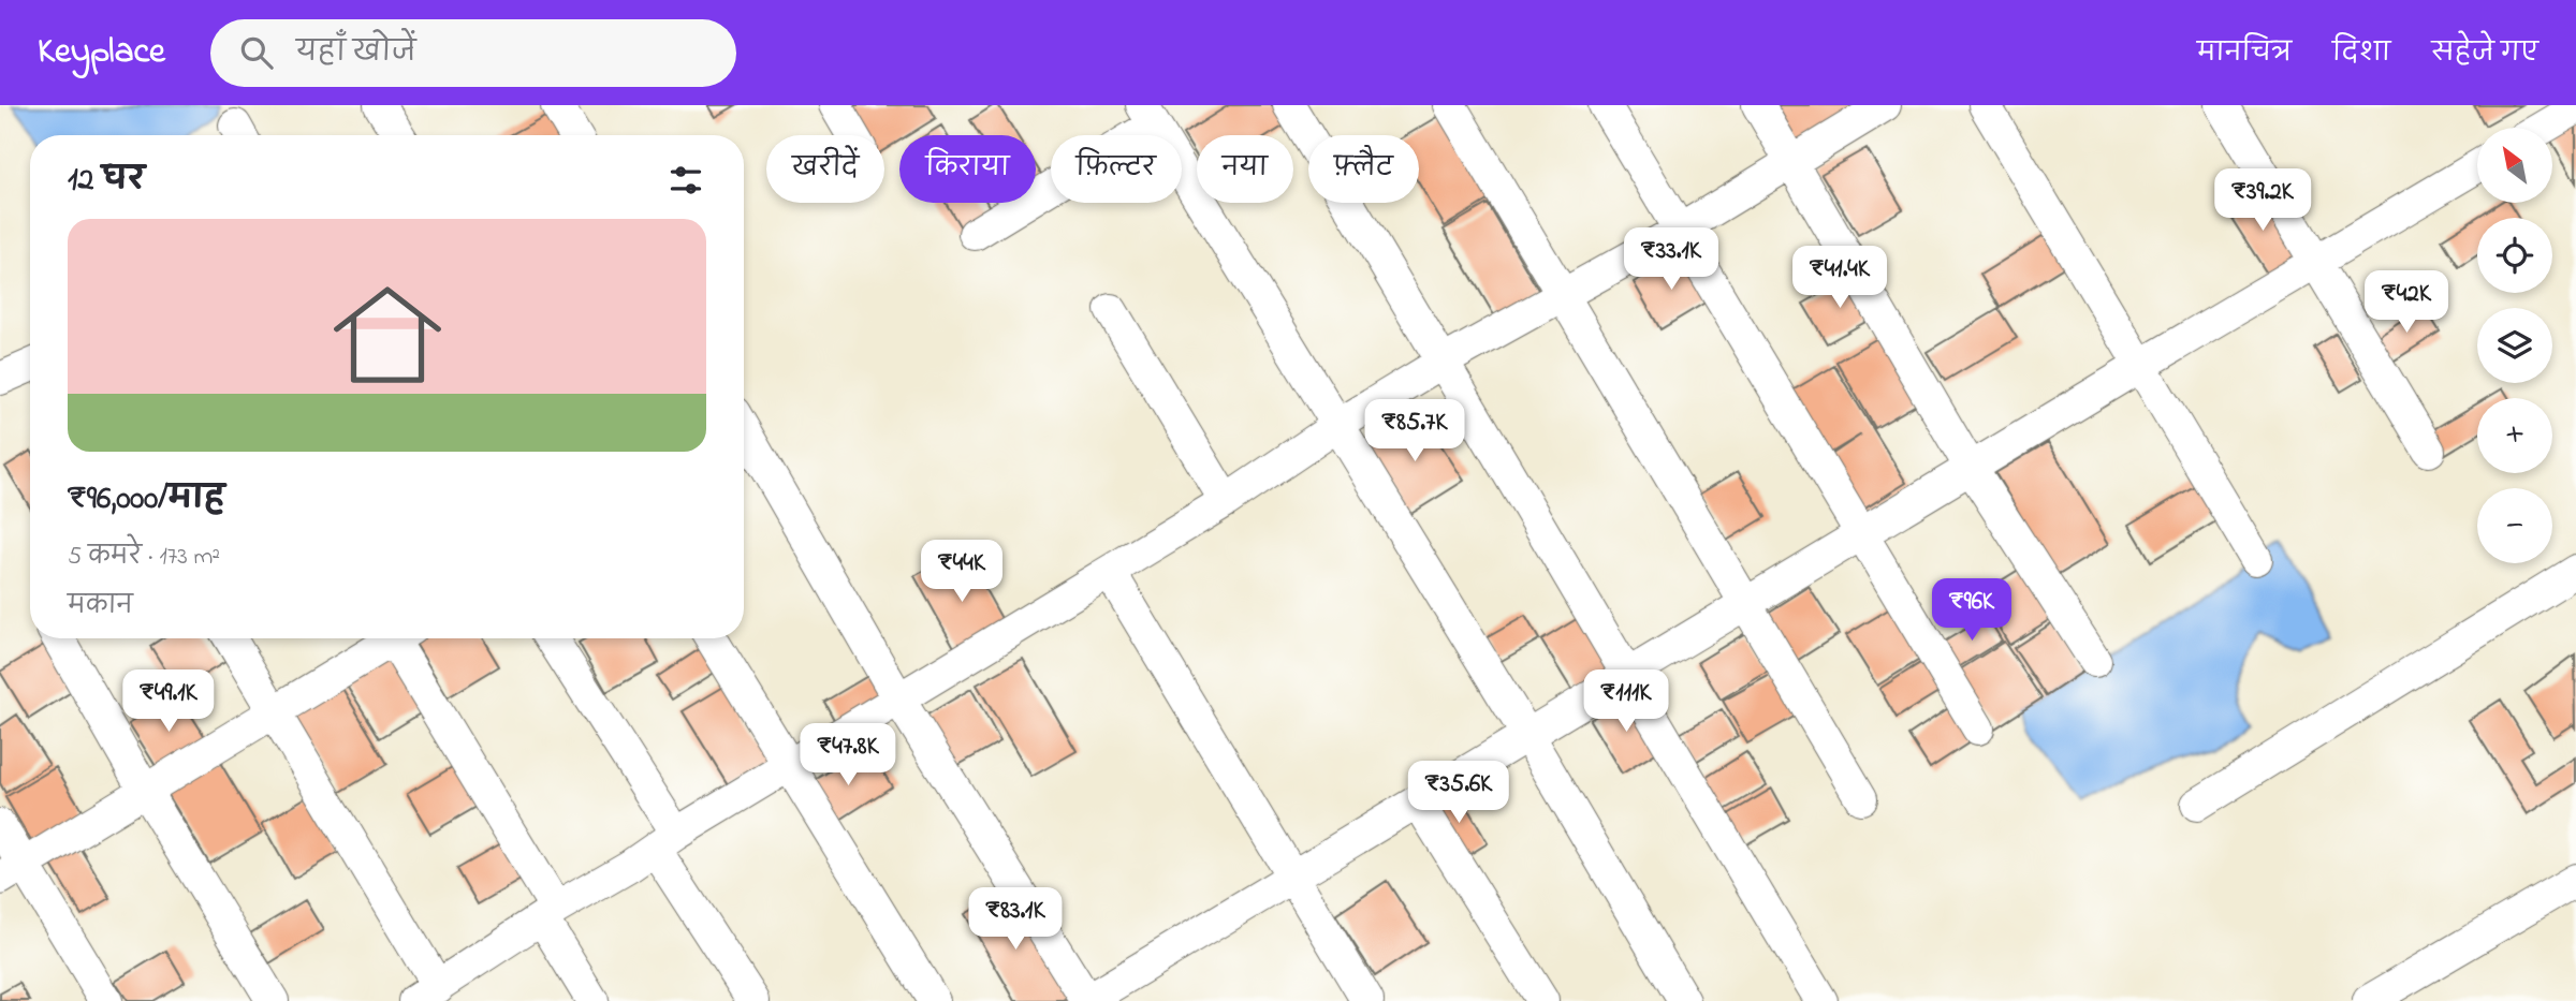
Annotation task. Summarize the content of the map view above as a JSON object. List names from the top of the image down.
{
  "north": "top left",
  "page": {
    "header": "Keyplace",
    "search": "यहाँ खोजें",
    "nav": ["मानचित्र", "दिशा", "सहेजे गए"],
    "map_buttons": ["+", "−"],
    "chip": [
      "खरीदें",
      "किराया",
      "फ़िल्टर",
      "नया",
      "फ़्लैट"
    ],
    "heading": "12 घर",
    "price": [
      "₹39.2K",
      "₹33.1K",
      "₹41.4K",
      "₹42K",
      "₹85.7K",
      "₹44K",
      "₹96K",
      "₹49.1K",
      "₹111K",
      "₹47.8K",
      "₹35.6K",
      "₹83.1K"
    ],
    "list": [
      {
        "name": "₹96,000/माह",
        "note": "5 कमरे · 173 m² · मकान"
      }
    ]
  }
}
